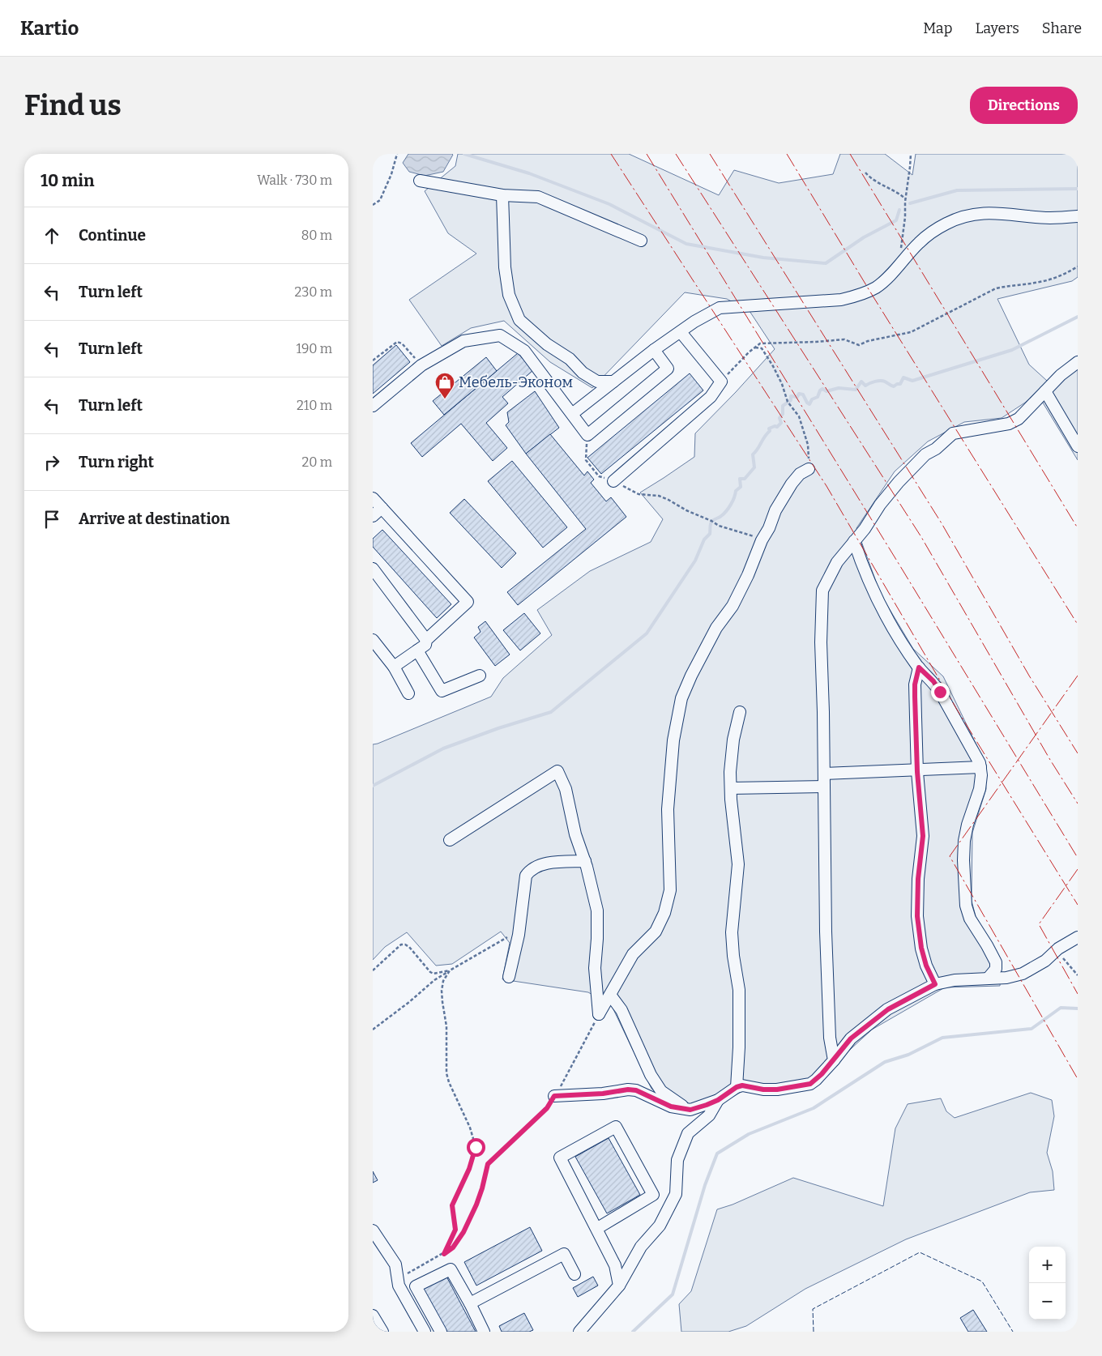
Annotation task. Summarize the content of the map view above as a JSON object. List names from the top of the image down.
{
  "places": {
    "shop": ["Мебель-Эконом"]
  },
  "page": {
    "header": "Kartio",
    "nav": ["Map", "Layers", "Share"],
    "buttons": "Directions",
    "title": "Find us",
    "heading": ["10 min", "Walk · 730 m"],
    "list": [
      ["Continue", "80 m"],
      ["Turn left", "230 m"],
      ["Turn left", "190 m"],
      ["Turn left", "210 m"],
      ["Turn right", "20 m"],
      "Arrive at destination"
    ],
    "map_buttons": ["+", "−"]
  }
}
